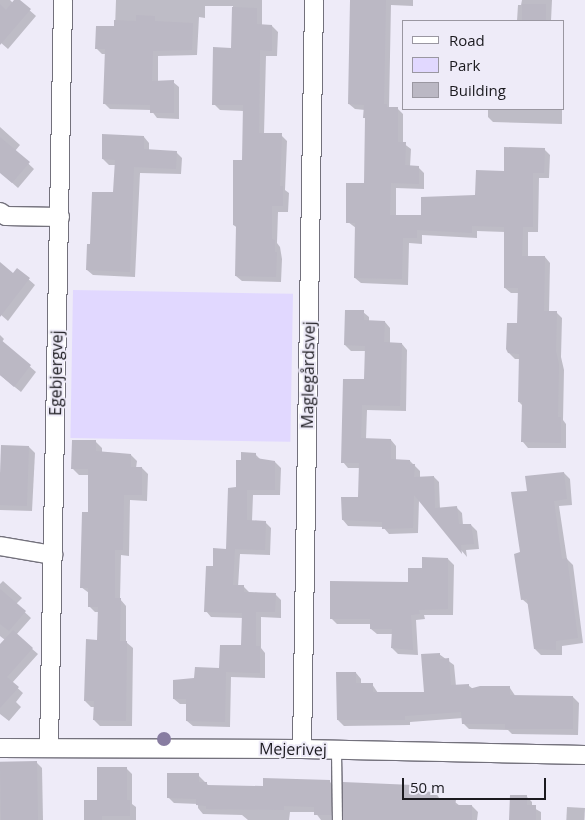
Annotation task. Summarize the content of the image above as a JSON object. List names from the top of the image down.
{
  "streets": {
    "street": ["Egebjergvej", "Maglegårdsvej", "Mejerivej"]
  },
  "crossings": [
    ["Egebjergvej", "Mejerivej"],
    ["Maglegårdsvej", "Mejerivej"]
  ],
  "legend": ["Road", "Park", "Building"],
  "scale_bar": "50 m"
}
